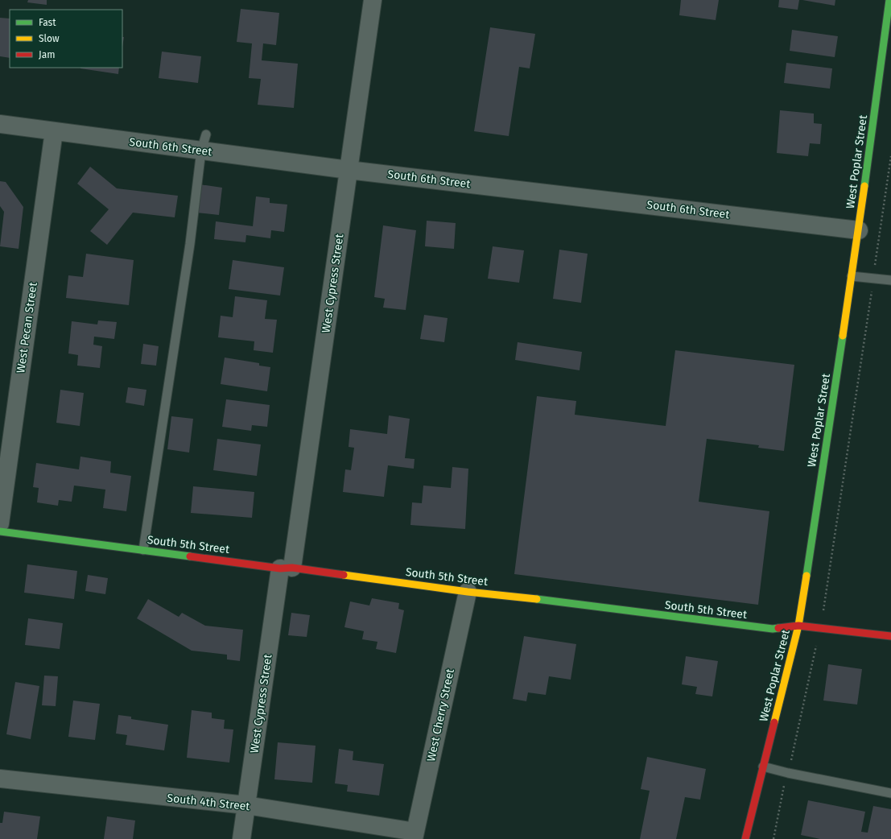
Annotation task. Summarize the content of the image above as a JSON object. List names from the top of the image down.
{
  "streets": {
    "street": [
      "South 6th Street",
      "West Poplar Street",
      "West Cypress Street",
      "West Pecan Street",
      "South 5th Street",
      "West Cherry Street",
      "South 4th Street"
    ]
  },
  "crossings": [
    ["South 6th Street", "West Poplar Street"],
    ["South 6th Street", "West Cypress Street"],
    ["South 6th Street", "West Pecan Street"],
    ["West Poplar Street", "South 5th Street"],
    ["West Cypress Street", "South 5th Street"],
    ["West Cypress Street", "South 4th Street"],
    ["South 5th Street", "West Cherry Street"],
    ["West Cherry Street", "South 4th Street"]
  ],
  "legend": ["Fast", "Slow", "Jam"]
}
